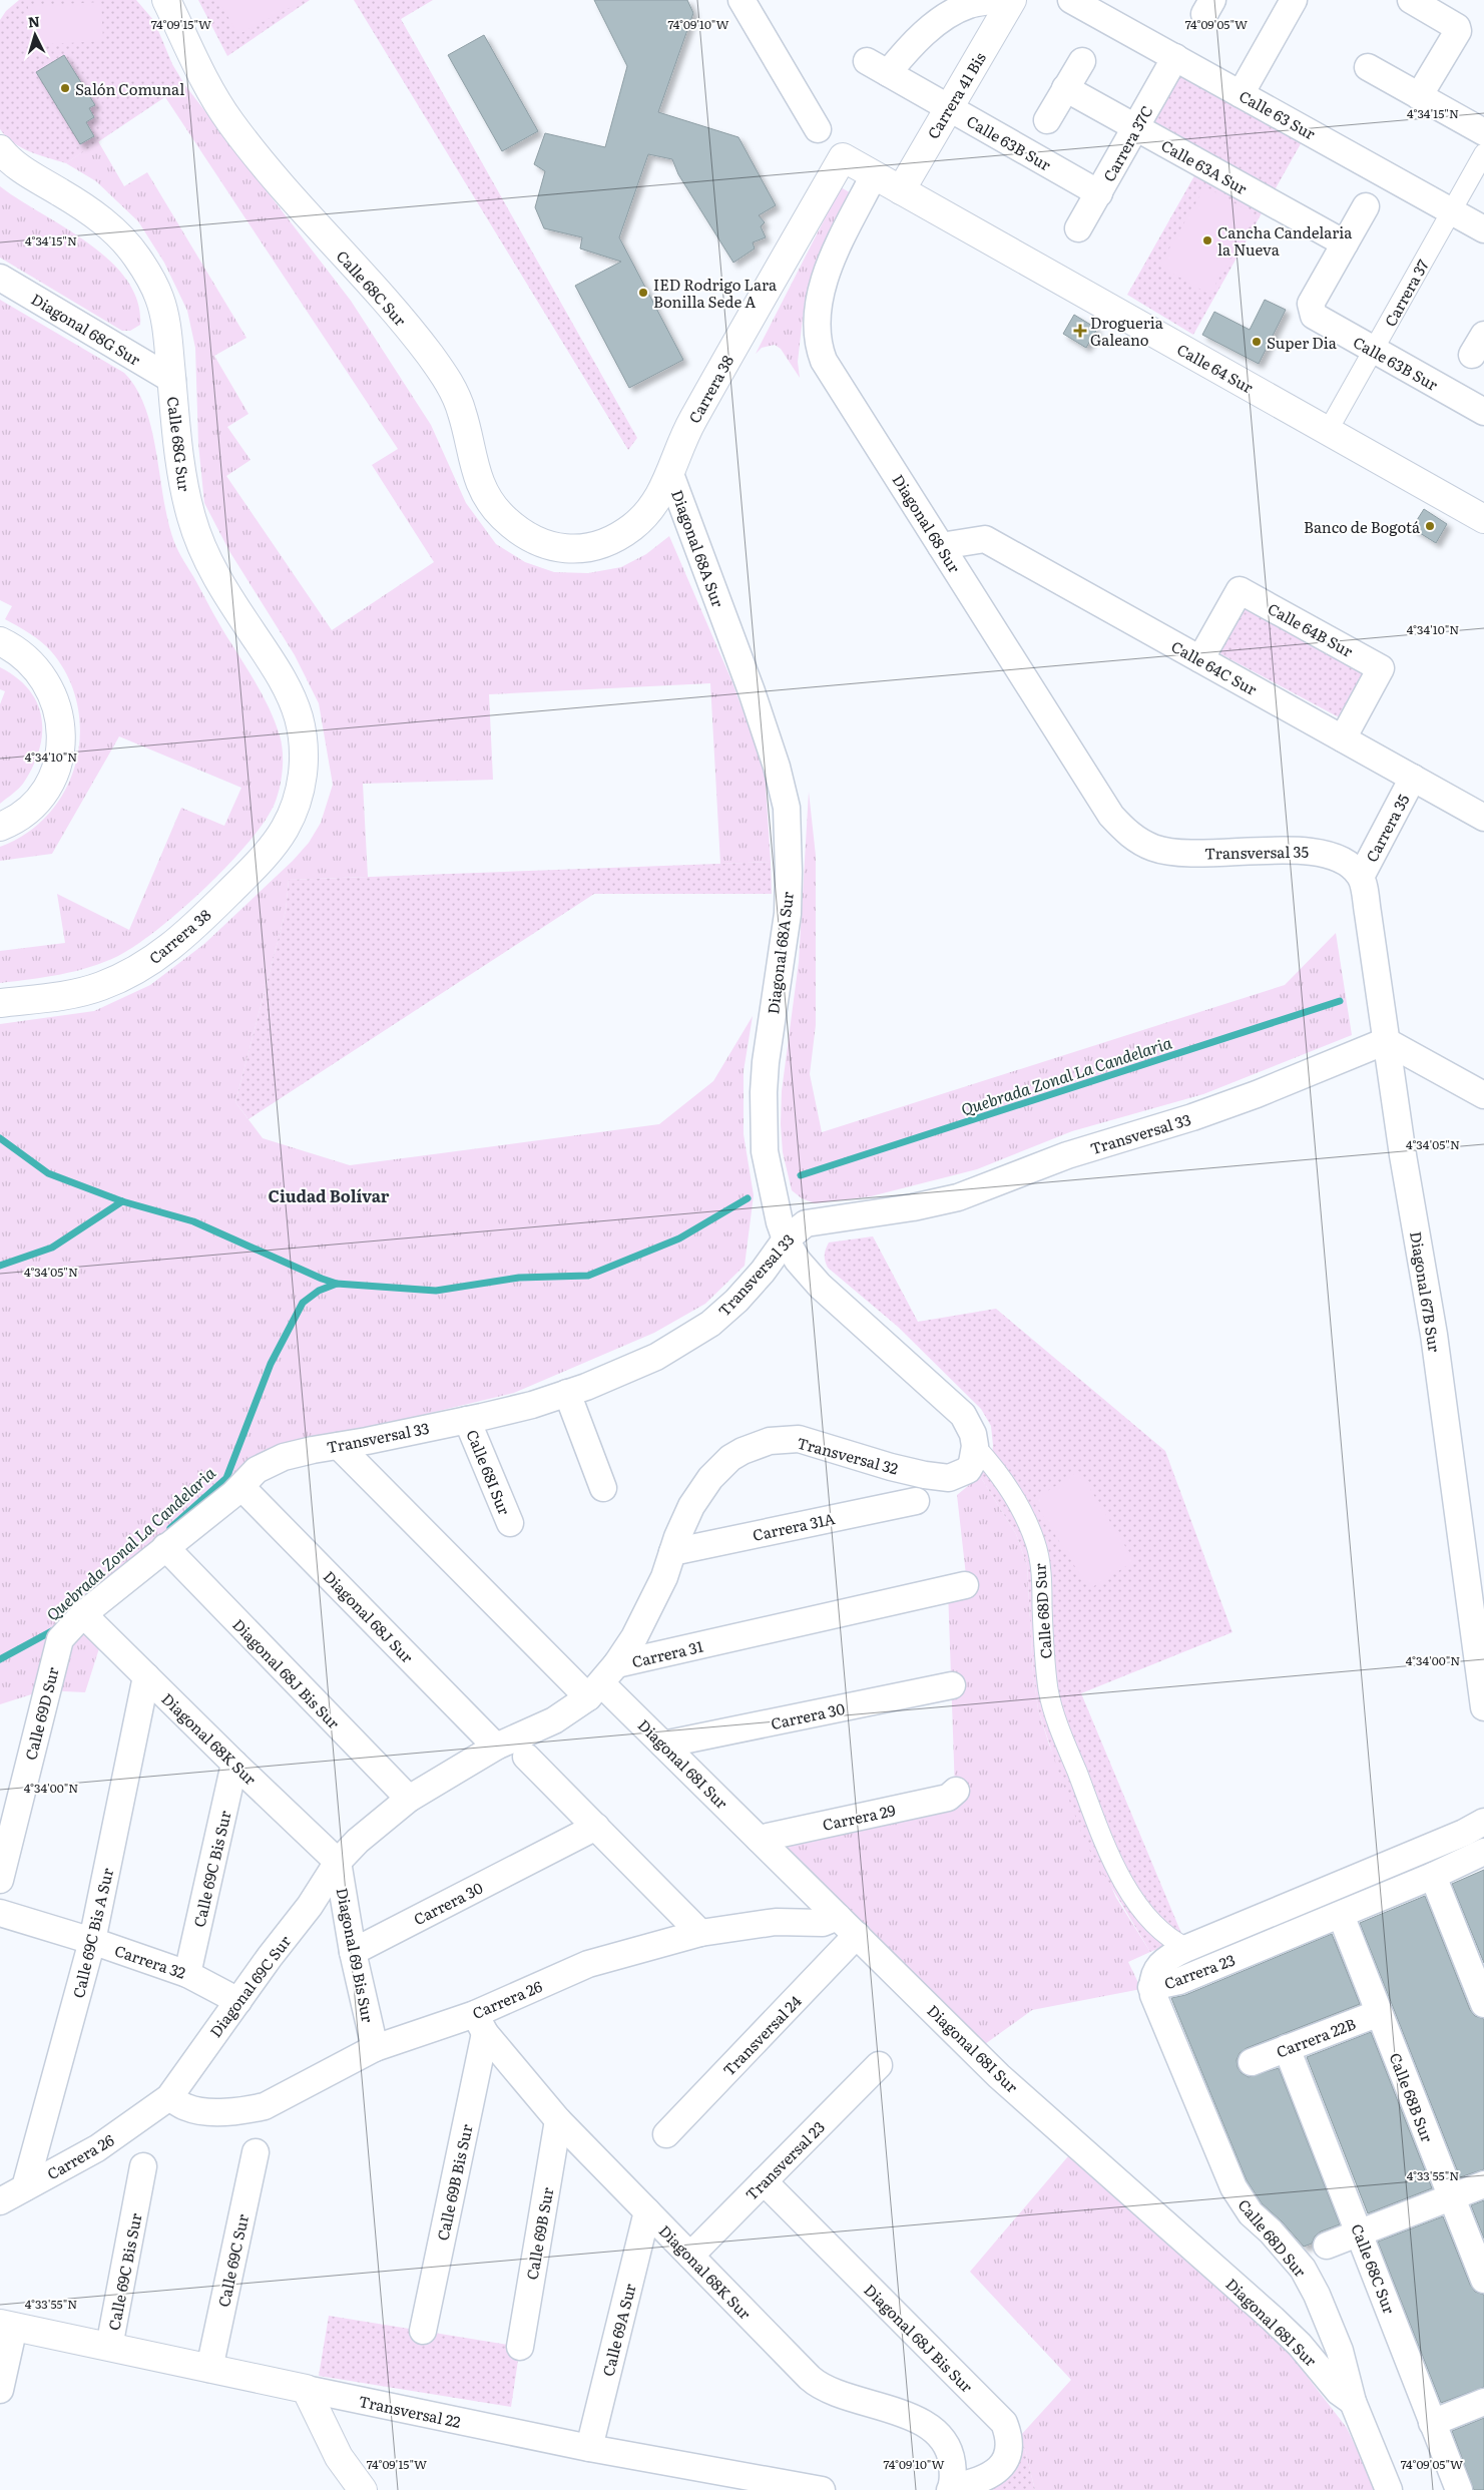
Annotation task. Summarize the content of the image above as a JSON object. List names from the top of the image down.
{
  "streets": {
    "street": [
      "Carrera 41 Bis",
      "Calle 63 Sur",
      "Calle 63B Sur",
      "Carrera 37C",
      "Calle 63A Sur",
      "Calle 68C Sur",
      "Carrera 37",
      "Diagonal 68G Sur",
      "Calle 64 Sur",
      "Carrera 38",
      "Calle 68G Sur",
      "Diagonal 68 Sur",
      "Diagonal 68A Sur",
      "Calle 64B Sur",
      "Calle 64C Sur",
      "Carrera 35",
      "Transversal 35",
      "Transversal 33",
      "Diagonal 67B Sur",
      "Transversal 32",
      "Calle 68I Sur",
      "Carrera 31A",
      "Calle 68D Sur",
      "Diagonal 68J Sur",
      "Carrera 31",
      "Diagonal 68J Bis Sur",
      "Calle 69D Sur",
      "Carrera 30",
      "Diagonal 68K Sur",
      "Diagonal 68I Sur",
      "Carrera 29",
      "Calle 69C Bis Sur",
      "Calle 69C Bis A Sur",
      "Diagonal 69 Bis Sur",
      "Carrera 32",
      "Carrera 23",
      "Diagonal 69C Sur",
      "Carrera 26",
      "Transversal 24",
      "Carrera 22B",
      "Calle 68B Sur",
      "Transversal 23",
      "Calle 69B Bis Sur",
      "Calle 69B Sur",
      "Calle 69C Sur",
      "Calle 69A Sur",
      "Transversal 22"
    ]
  },
  "crossings": [
    ["Carrera 41 Bis", "Calle 63B Sur"],
    ["Carrera 41 Bis", "Calle 64 Sur"],
    ["Calle 63 Sur", "Carrera 37C"],
    ["Calle 63 Sur", "Carrera 37"],
    ["Calle 63B Sur", "Carrera 37C"],
    ["Calle 63B Sur", "Calle 63A Sur"],
    ["Calle 63B Sur", "Carrera 37"],
    ["Carrera 37C", "Calle 63A Sur"],
    ["Calle 68C Sur", "Carrera 38"],
    ["Calle 68C Sur", "Carrera 22B"],
    ["Carrera 37", "Calle 64 Sur"],
    ["Diagonal 68G Sur", "Calle 68G Sur"],
    ["Calle 64 Sur", "Carrera 38"],
    ["Calle 64 Sur", "Diagonal 68 Sur"],
    ["Carrera 38", "Calle 68G Sur"],
    ["Carrera 38", "Diagonal 68A Sur"],
    ["Diagonal 68 Sur", "Calle 64C Sur"],
    ["Diagonal 68 Sur", "Transversal 35"],
    ["Diagonal 68A Sur", "Transversal 33"],
    ["Diagonal 68A Sur", "Calle 68D Sur"],
    ["Calle 64B Sur", "Calle 64C Sur"],
    ["Calle 64C Sur", "Carrera 35"],
    ["Carrera 35", "Transversal 35"],
    ["Carrera 35", "Diagonal 67B Sur"],
    ["Transversal 35", "Diagonal 67B Sur"],
    ["Transversal 33", "Diagonal 67B Sur"],
    ["Transversal 33", "Calle 68I Sur"],
    ["Transversal 33", "Calle 68D Sur"],
    ["Transversal 33", "Diagonal 68J Sur"],
    ["Transversal 33", "Diagonal 68J Bis Sur"],
    ["Transversal 33", "Calle 69D Sur"],
    ["Transversal 33", "Diagonal 68K Sur"],
    ["Transversal 33", "Diagonal 68I Sur"],
    ["Transversal 32", "Carrera 31A"],
    ["Transversal 32", "Calle 68D Sur"],
    ["Transversal 32", "Carrera 31"],
    ["Transversal 32", "Diagonal 68I Sur"],
    ["Calle 68D Sur", "Diagonal 68I Sur"],
    ["Calle 68D Sur", "Carrera 23"],
    ["Diagonal 68J Sur", "Carrera 31"],
    ["Carrera 31", "Diagonal 68J Bis Sur"],
    ["Carrera 31", "Diagonal 68K Sur"],
    ["Carrera 31", "Diagonal 68I Sur"],
    ["Carrera 31", "Diagonal 69 Bis Sur"],
    ["Carrera 31", "Diagonal 69C Sur"],
    ["Diagonal 68J Bis Sur", "Diagonal 68K Sur"],
    ["Diagonal 68J Bis Sur", "Transversal 23"],
    ["Calle 69D Sur", "Diagonal 68K Sur"],
    ["Carrera 30", "Diagonal 68I Sur"],
    ["Carrera 30", "Diagonal 69 Bis Sur"],
    ["Diagonal 68K Sur", "Calle 69C Bis Sur"],
    ["Diagonal 68K Sur", "Calle 69C Bis A Sur"],
    ["Diagonal 68K Sur", "Diagonal 69 Bis Sur"],
    ["Diagonal 68K Sur", "Diagonal 69C Sur"],
    ["Diagonal 68K Sur", "Carrera 26"],
    ["Diagonal 68K Sur", "Transversal 23"],
    ["Diagonal 68K Sur", "Calle 69B Bis Sur"],
    ["Diagonal 68K Sur", "Calle 69B Sur"],
    ["Diagonal 68K Sur", "Calle 69A Sur"],
    ["Diagonal 68I Sur", "Carrera 29"],
    ["Diagonal 68I Sur", "Carrera 26"],
    ["Diagonal 68I Sur", "Transversal 24"],
    ["Calle 69C Bis Sur", "Carrera 32"],
    ["Calle 69C Bis Sur", "Transversal 22"],
    ["Calle 69C Bis A Sur", "Carrera 32"],
    ["Calle 69C Bis A Sur", "Carrera 26"],
    ["Diagonal 69 Bis Sur", "Diagonal 69C Sur"],
    ["Diagonal 69 Bis Sur", "Carrera 26"],
    ["Carrera 32", "Diagonal 69C Sur"],
    ["Carrera 23", "Calle 68B Sur"],
    ["Diagonal 69C Sur", "Carrera 26"],
    ["Carrera 26", "Calle 69B Bis Sur"],
    ["Carrera 22B", "Calle 68B Sur"],
    ["Calle 69C Sur", "Transversal 22"],
    ["Calle 69A Sur", "Transversal 22"]
  ],
  "districts": ["Ciudad Bolívar"],
  "water": ["Quebrada Zonal La Candelaria"],
  "places": {
    "other": [
      "Salón Comunal",
      "Cancha Candelaria la Nueva",
      "IED Rodrigo Lara Bonilla Sede A",
      "Super Dia",
      "Banco de Bogotá"
    ],
    "health": ["Drogueria Galeano"]
  },
  "north": "top",
  "coordinates": [
    "74°09'15\"W",
    "74°09'10\"W",
    "74°09'05\"W",
    "4°34'15\"N",
    "4°34'10\"N",
    "4°34'05\"N",
    "4°34'00\"N",
    "4°33'55\"N"
  ]
}
